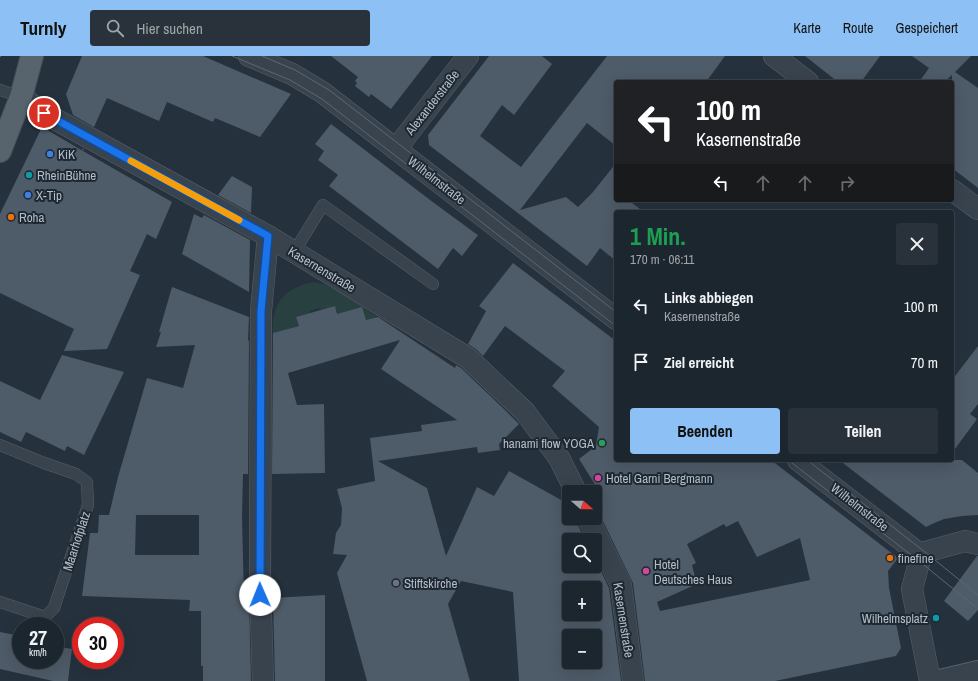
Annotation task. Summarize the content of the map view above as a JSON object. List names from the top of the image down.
{
  "streets": {
    "street": ["Alexanderstraße", "Wilhelmstraße", "Kasernenstraße"],
    "lane": ["Maarhofplatz"]
  },
  "crossings": [
    ["Alexanderstraße", "Wilhelmstraße"]
  ],
  "places": [
    "KiK",
    "RheinBühne",
    "X-Tip",
    "Roha",
    "hanami flow YOGA",
    "Hotel Garni Bergmann",
    "finefine",
    "Hotel Deutsches Haus",
    "Stiftskirche",
    "Wilhelmsplatz"
  ],
  "north": "right",
  "page": {
    "header": "Turnly",
    "search": "Hier suchen",
    "nav": ["Karte", "Route", "Gespeichert"],
    "turn": ["100 m", "Kasernenstraße"],
    "heading": ["1 Min.", "170 m · 06:11"],
    "list": [
      {
        "name": "Links abbiegen",
        "note": "Kasernenstraße",
        "value": "100 m"
      },
      {
        "name": "Ziel erreicht",
        "value": "70 m"
      }
    ],
    "buttons": ["Beenden", "Teilen"],
    "map_buttons": ["+", "−"],
    "speed": "27 km/h",
    "limit": "30"
  }
}
